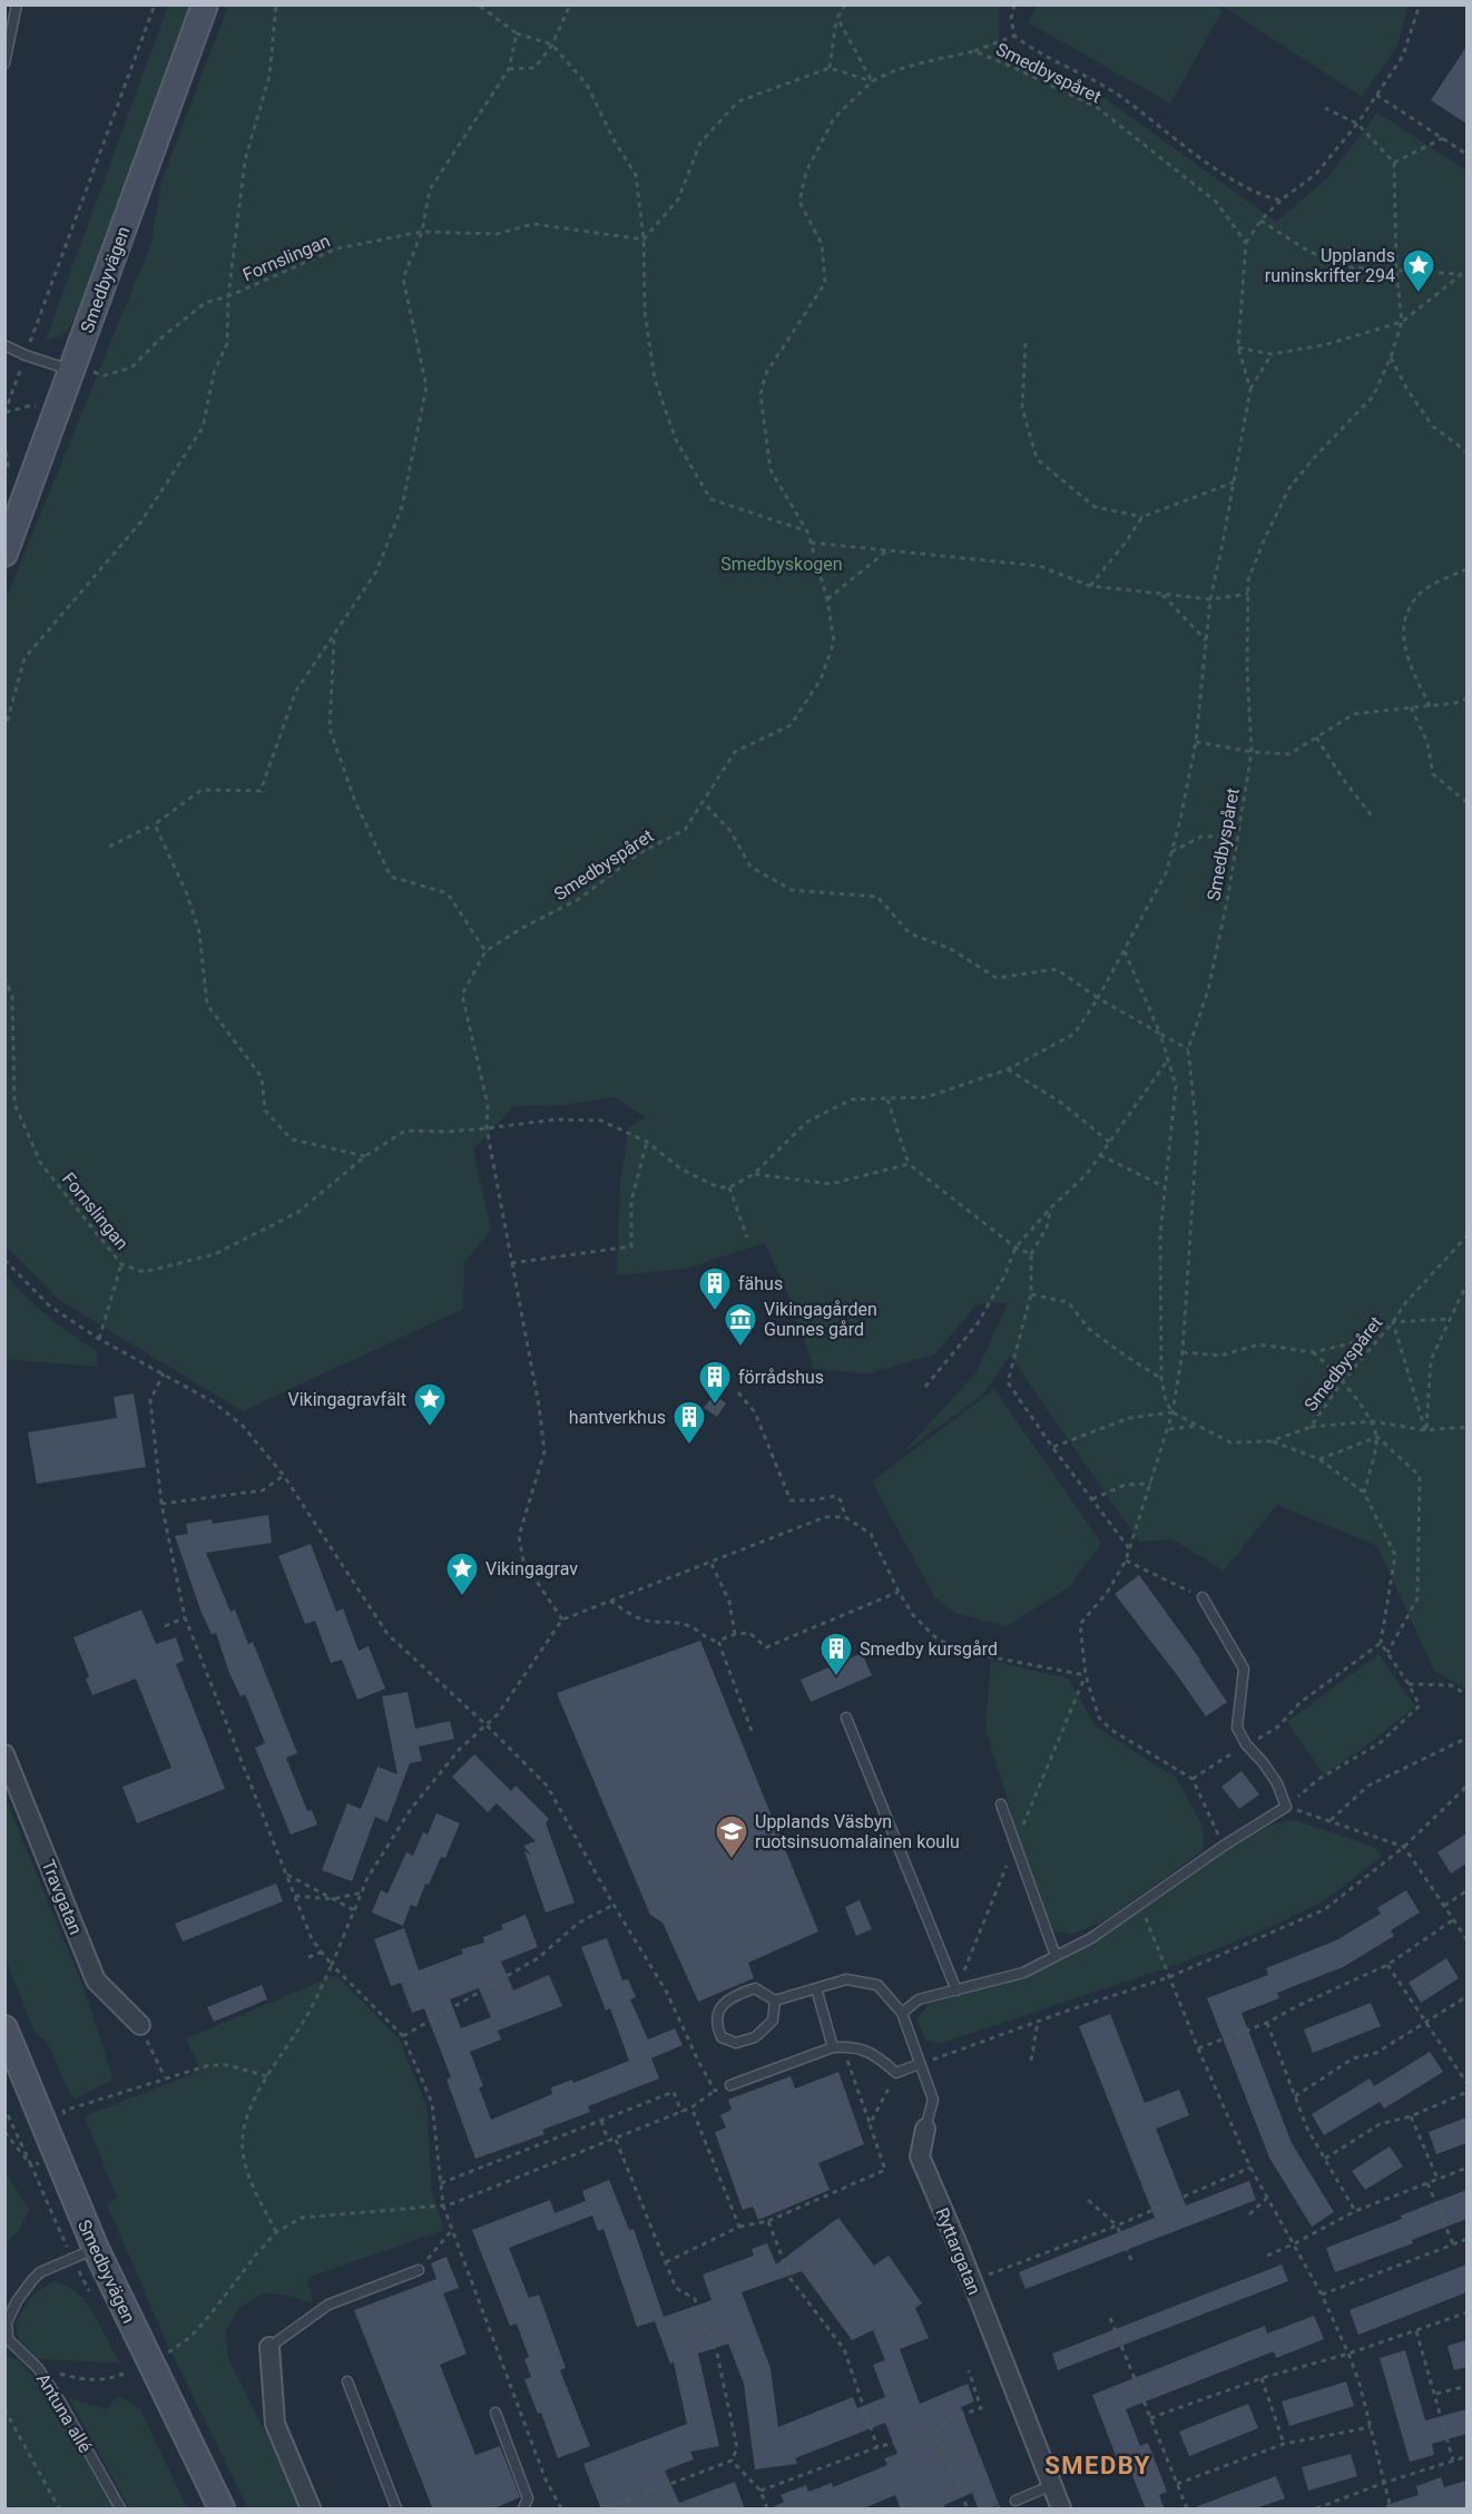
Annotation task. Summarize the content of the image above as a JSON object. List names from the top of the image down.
{
  "streets": {
    "street": ["Smedbyvägen", "Travgatan", "Ryttargatan"],
    "lane": ["Antuna allé"],
    "path": ["Smedbyspåret", "Fornslingan"]
  },
  "crossings": [
    ["Smedbyspåret", "Fornslingan"],
    ["Smedbyvägen", "Antuna allé"]
  ],
  "districts": ["SMEDBY"],
  "parks": ["Smedbyskogen"],
  "places": {
    "place": ["Upplands runinskrifter 294", "Vikingagravfält", "Vikingagrav"],
    "building": [
      "fähus",
      "förrådshus",
      "hantverkhus",
      "Smedby kursgård"
    ],
    "museum": ["Vikingagården Gunnes gård"],
    "school or university": ["Upplands Väsbyn ruotsinsuomalainen koulu"]
  }
}
